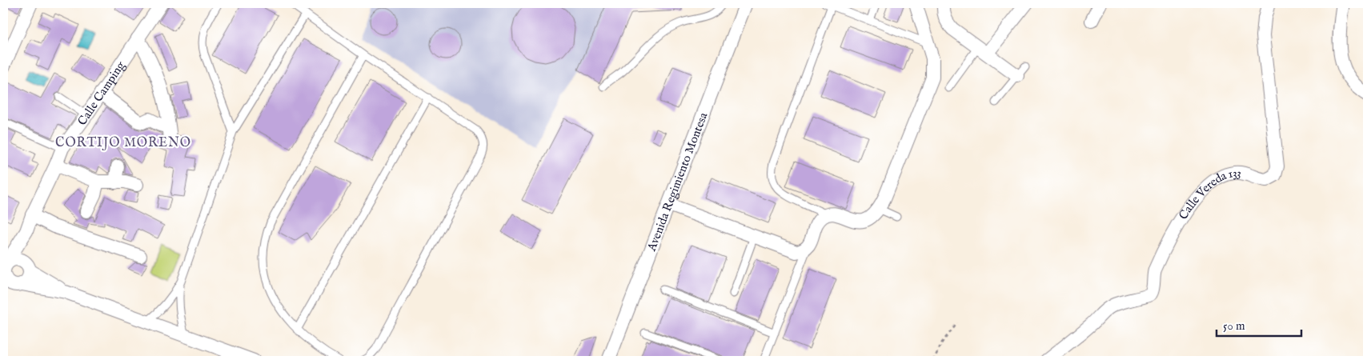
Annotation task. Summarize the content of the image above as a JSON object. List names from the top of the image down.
{
  "streets": {
    "street": ["Calle Camping", "Avenida Regimiento Montesa", "Calle Vereda 133"]
  },
  "districts": ["CORTIJO MORENO"],
  "scale_bar": "50 m"
}
